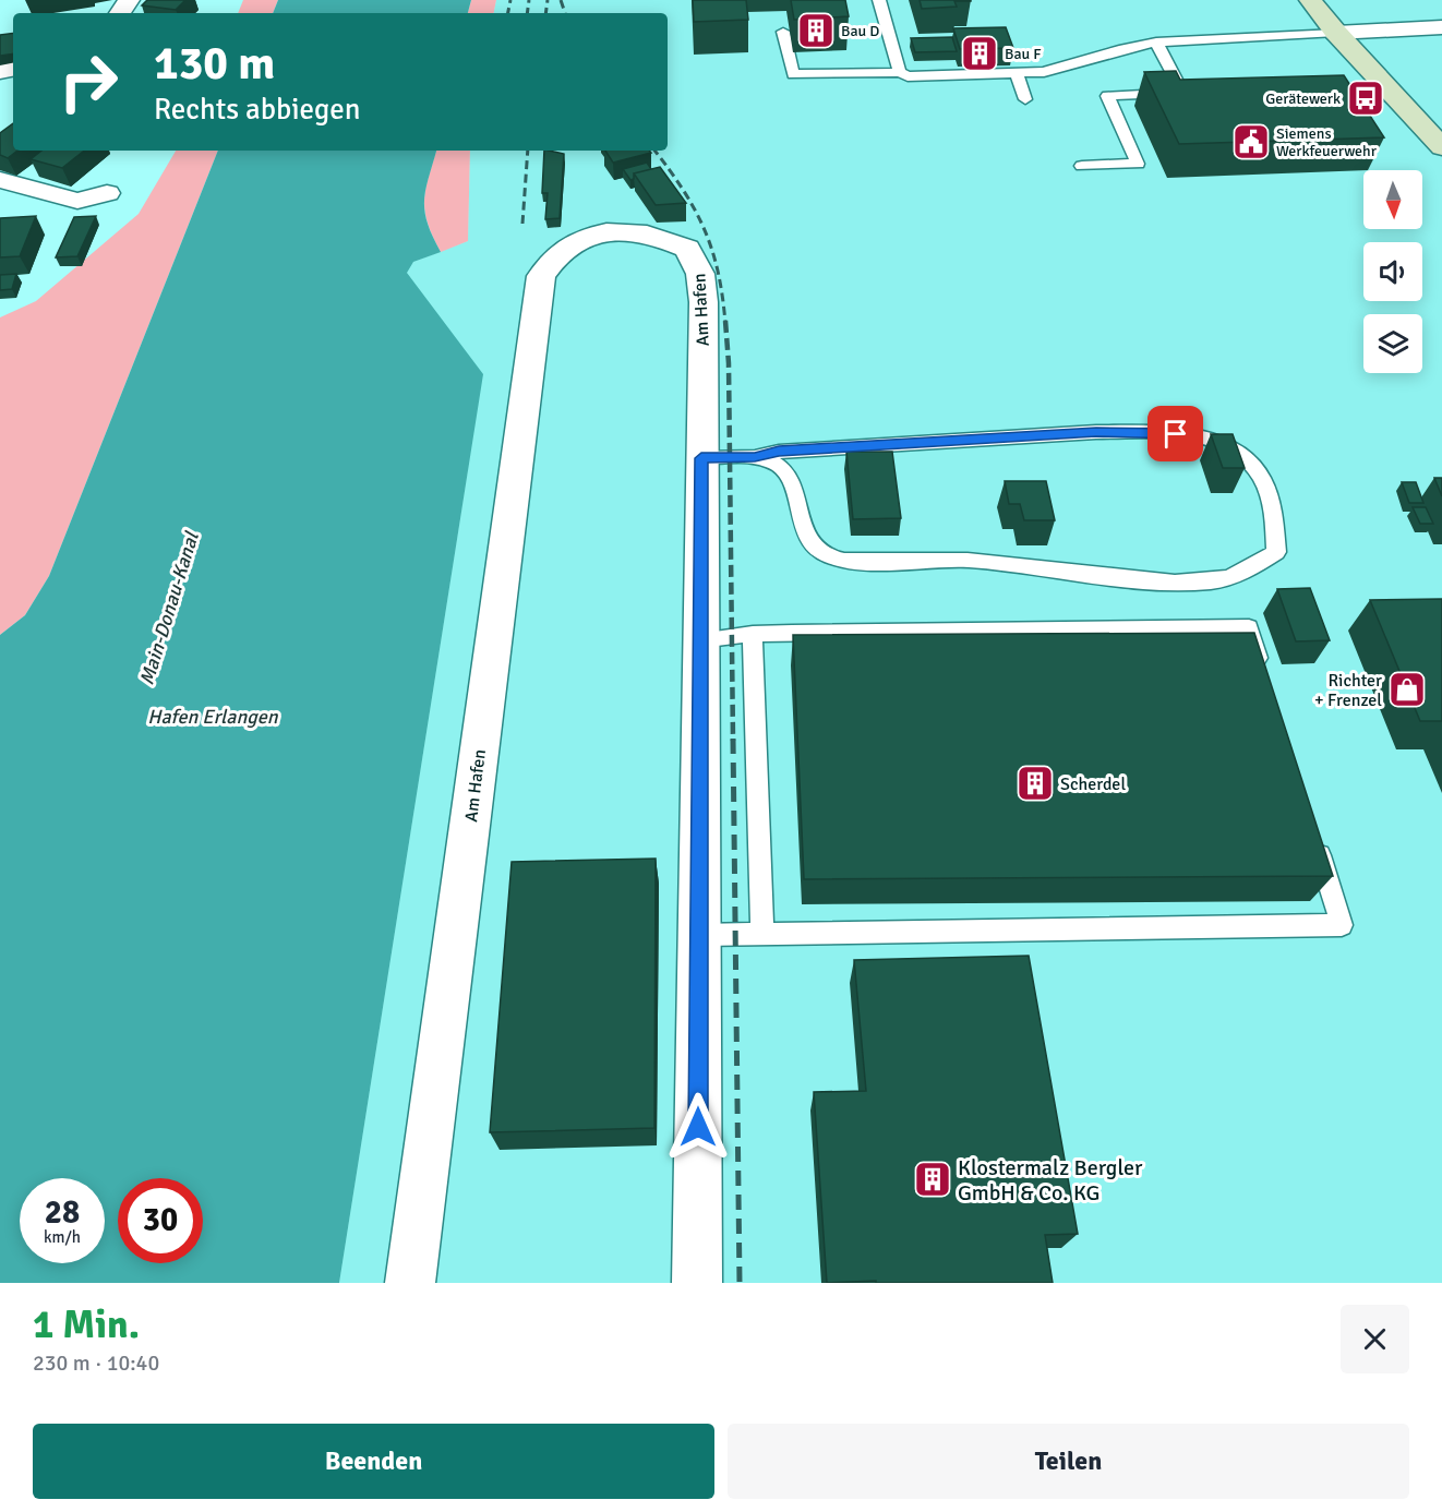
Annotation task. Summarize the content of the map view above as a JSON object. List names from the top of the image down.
{
  "streets": {
    "street": ["Am Hafen"]
  },
  "water": ["Main-Donau-Kanal", "Hafen Erlangen"],
  "places": {
    "building": [
      "Bau D",
      "Bau F",
      "Scherdel",
      "Klostermalz Bergler GmbH & Co. KG"
    ],
    "bus stop": ["Gerätewerk"],
    "public building": ["Siemens Werkfeuerwehr"],
    "shop": ["Richter + Frenzel"]
  },
  "north": "bottom",
  "page": {
    "turn": ["130 m", "Rechts abbiegen"],
    "speed": "28 km/h",
    "limit": "30",
    "heading": ["1 Min.", "230 m · 10:40"],
    "buttons": ["Beenden", "Teilen"]
  }
}
